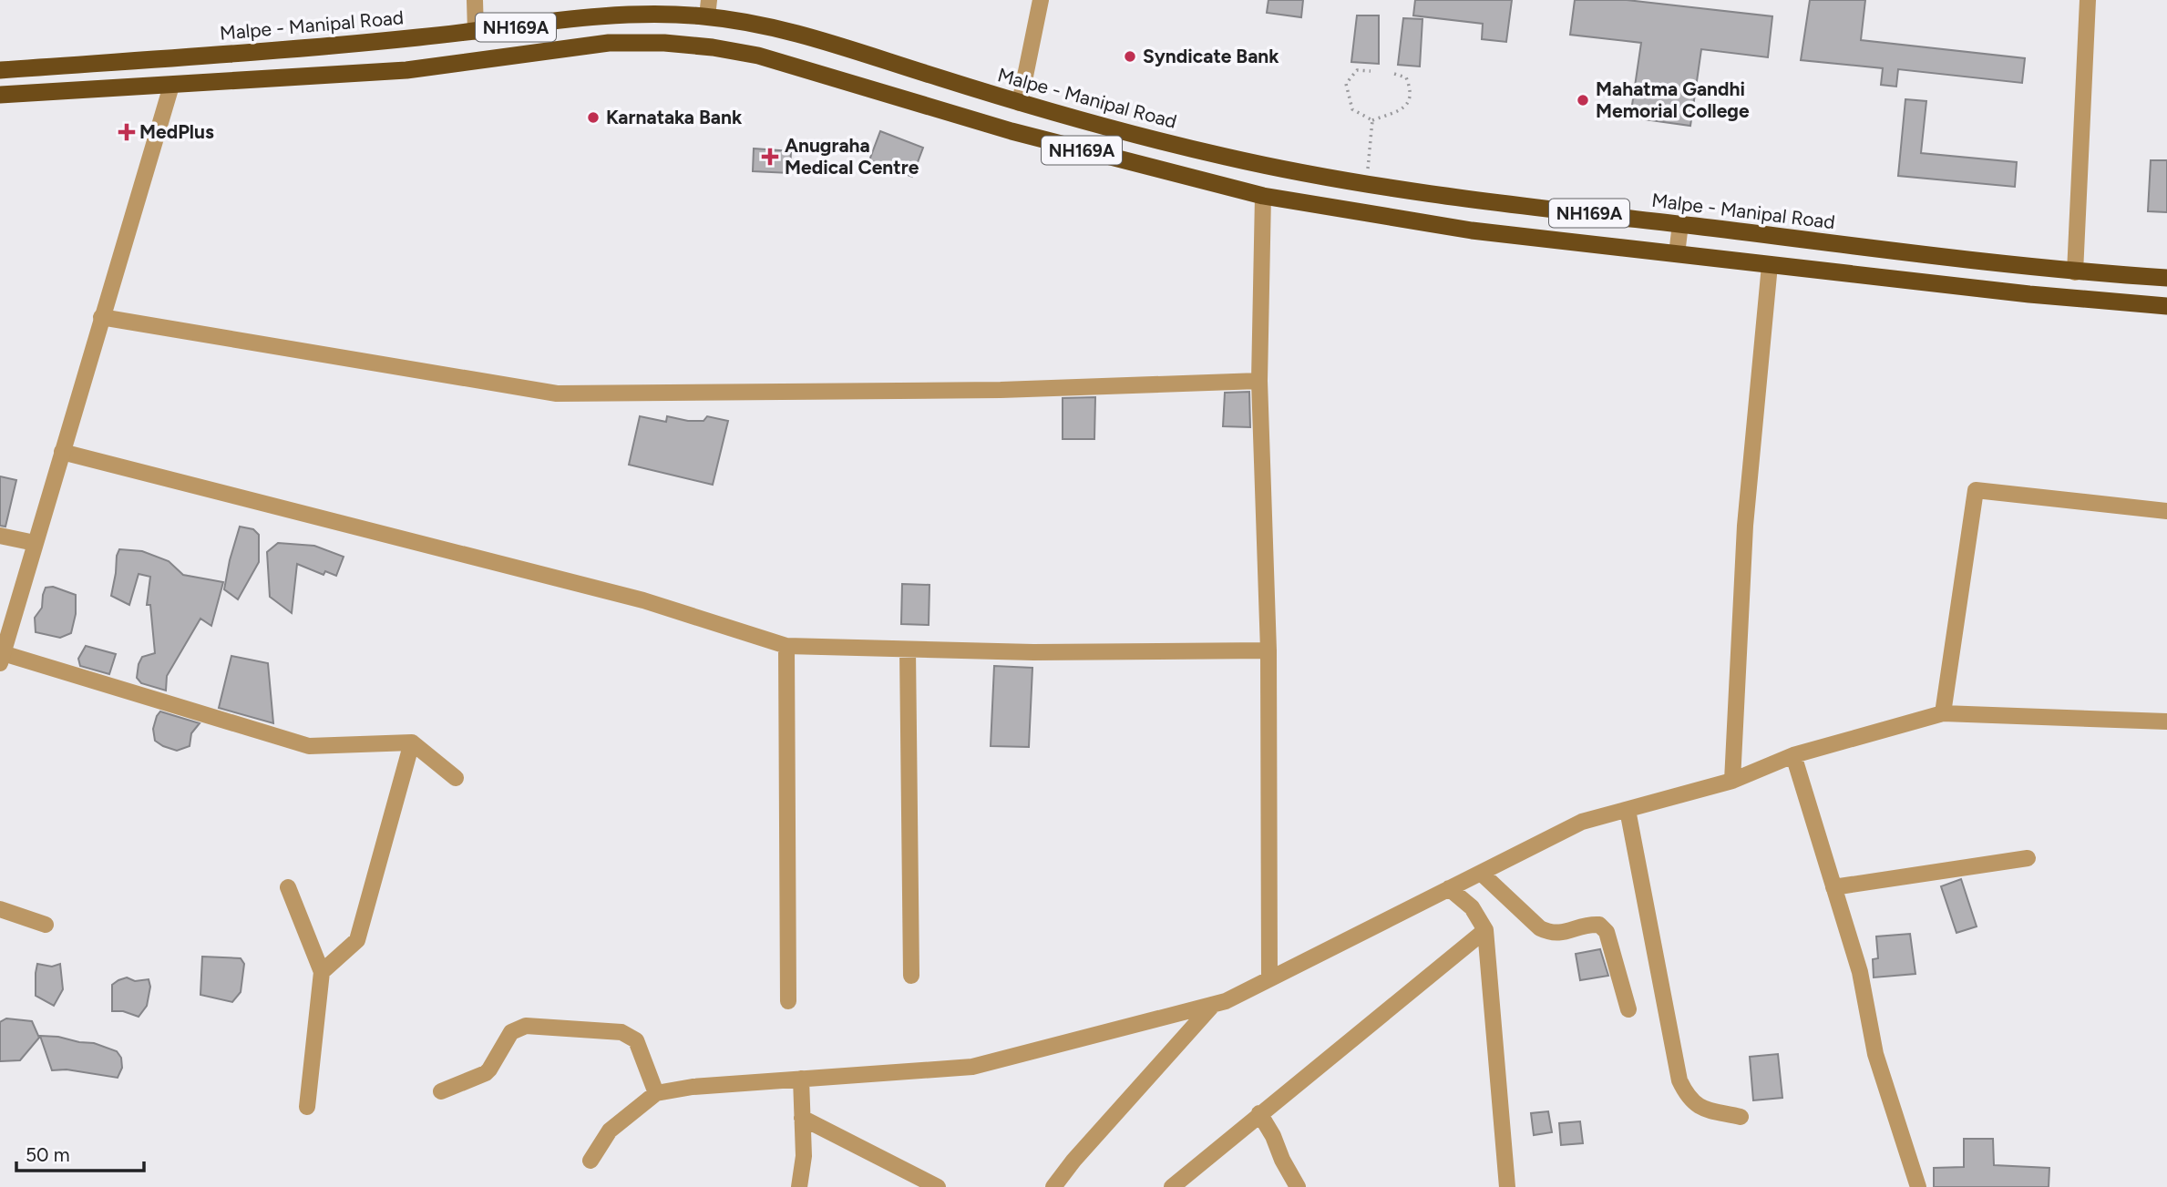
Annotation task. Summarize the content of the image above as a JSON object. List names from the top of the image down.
{
  "streets": {
    "highway": ["Malpe - Manipal Road", "NH169A"]
  },
  "places": {
    "other": ["Syndicate Bank", "Mahatma Gandhi Memorial College", "Karnataka Bank"],
    "health": ["MedPlus", "Anugraha Medical Centre"]
  },
  "scale_bar": "50 m"
}
